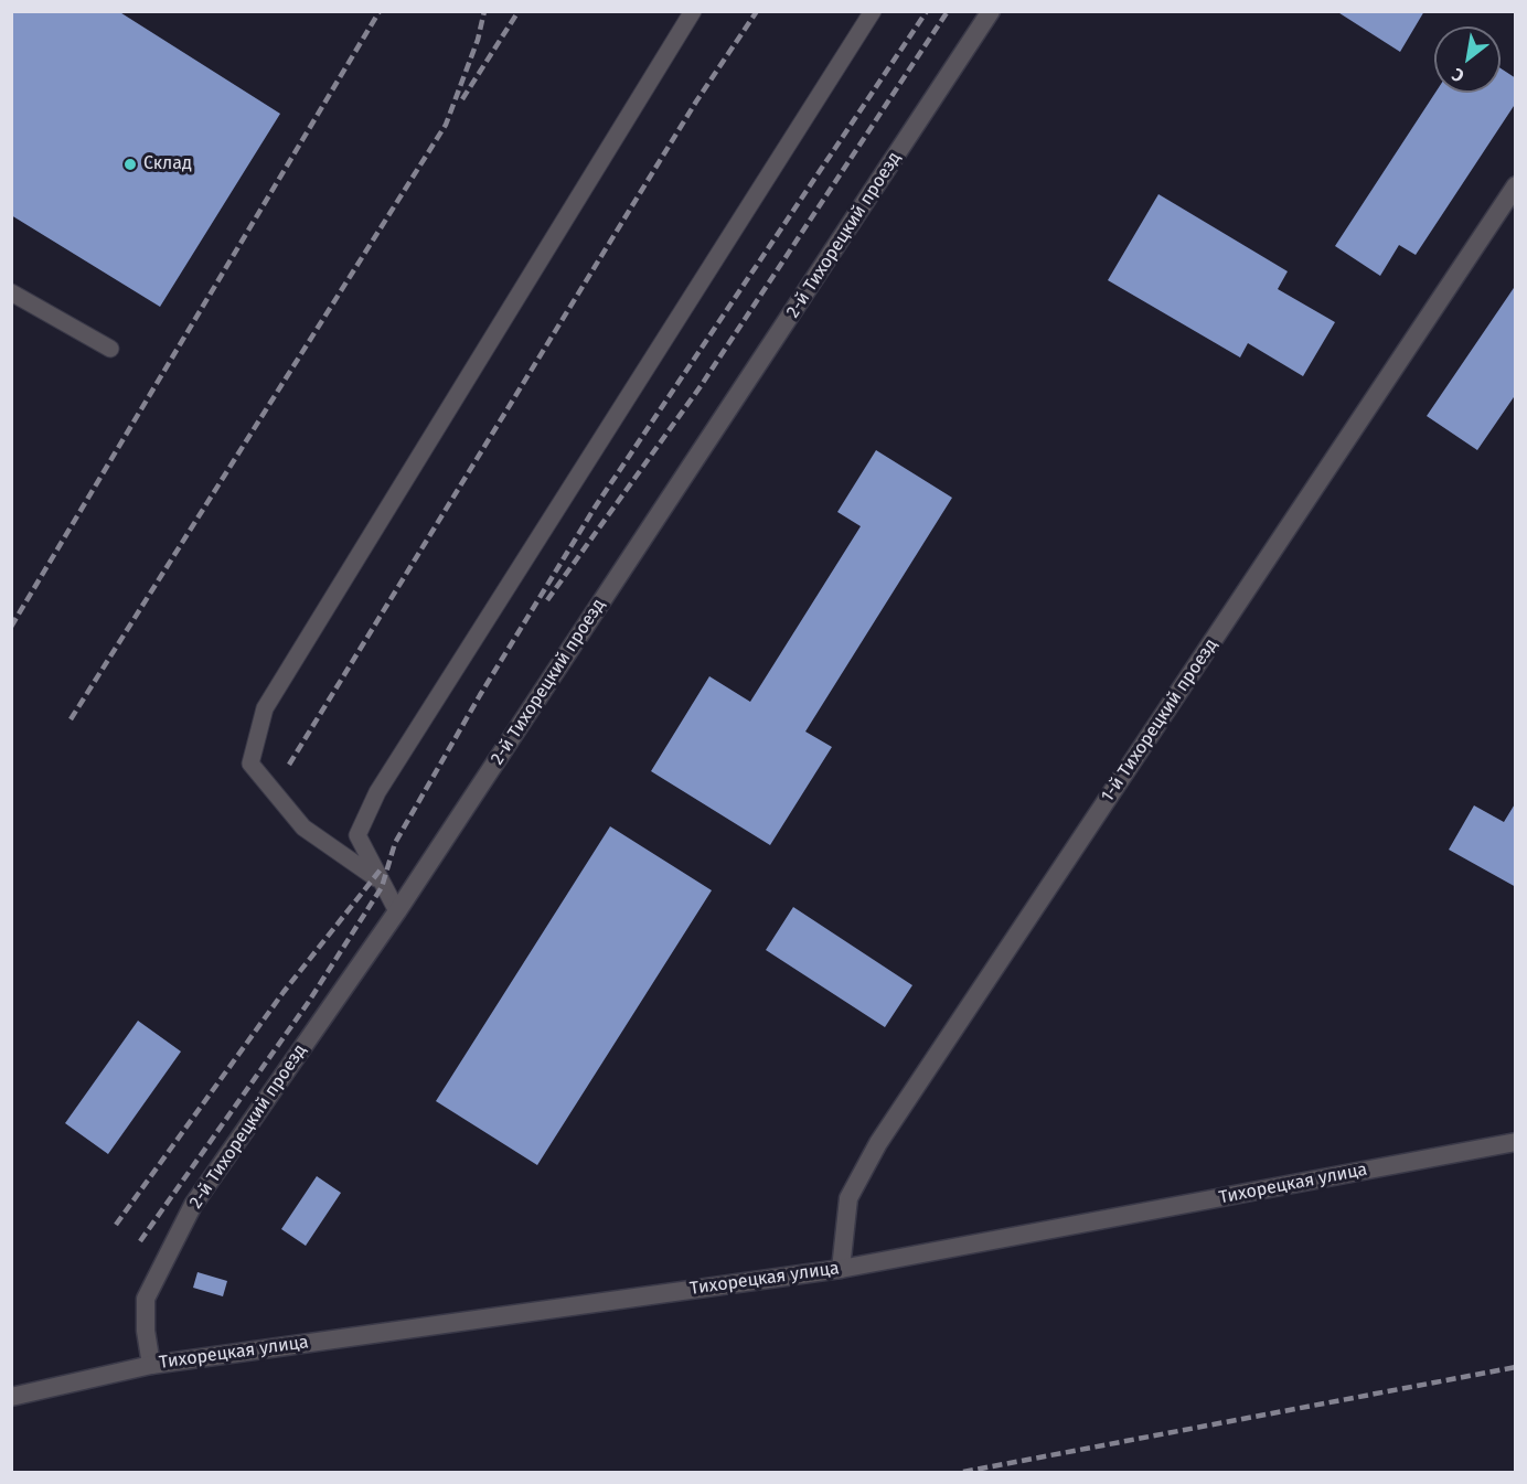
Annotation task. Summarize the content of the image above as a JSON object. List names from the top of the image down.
{
  "streets": {
    "street": ["2-й Тихорецкий проезд", "1-й Тихорецкий проезд", "Тихорецкая улица"]
  },
  "crossings": [
    ["2-й Тихорецкий проезд", "Тихорецкая улица"],
    ["1-й Тихорецкий проезд", "Тихорецкая улица"]
  ],
  "places": ["Склад"],
  "north": "bottom left"
}
